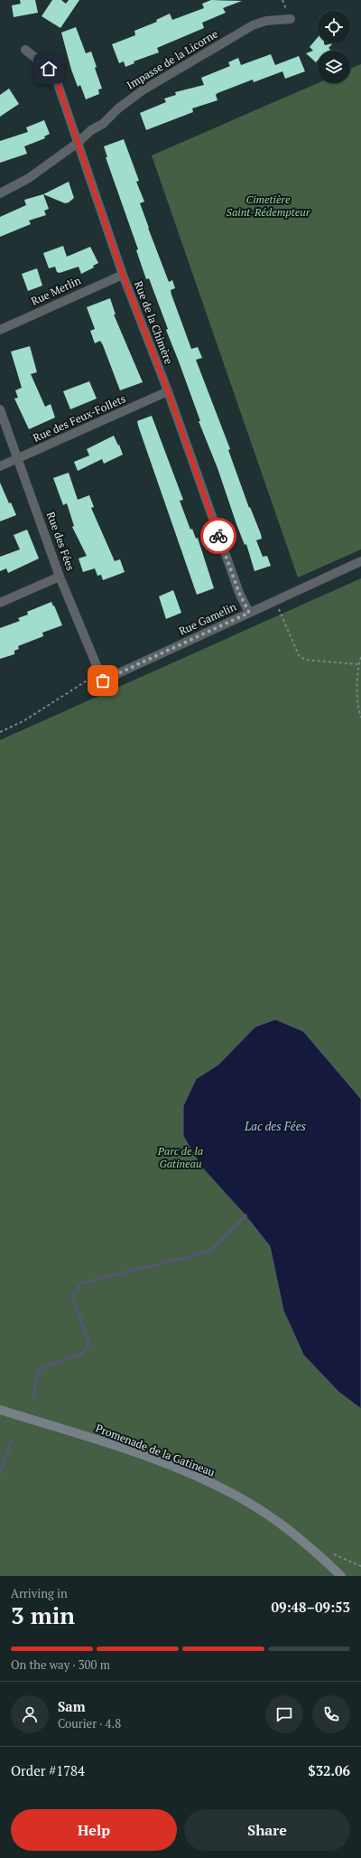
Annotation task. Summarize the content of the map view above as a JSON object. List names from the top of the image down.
{
  "streets": {
    "street": [
      "Impasse de la Licorne",
      "Rue Merlin",
      "Rue de la Chimère",
      "Rue des Feux-Follets",
      "Rue des Fées",
      "Rue Gamelin",
      "Promenade de la Gatineau"
    ]
  },
  "crossings": [
    ["Impasse de la Licorne", "Rue de la Chimère"],
    ["Rue Merlin", "Rue de la Chimère"],
    ["Rue de la Chimère", "Rue des Feux-Follets"],
    ["Rue de la Chimère", "Rue Gamelin"],
    ["Rue des Feux-Follets", "Rue des Fées"],
    ["Rue des Fées", "Rue Gamelin"]
  ],
  "water": ["Lac des Fées"],
  "parks": ["Cimetière Saint-Rédempteur", "Parc de la Gatineau"],
  "page": {
    "heading": ["3 min", "Arriving in", "09:48–09:53"],
    "panel": [
      "Sam",
      "Courier · 4.8",
      "Order #1784",
      "$32.06"
    ],
    "bar": "On the way · 300 m",
    "buttons": ["Help", "Share"]
  }
}
